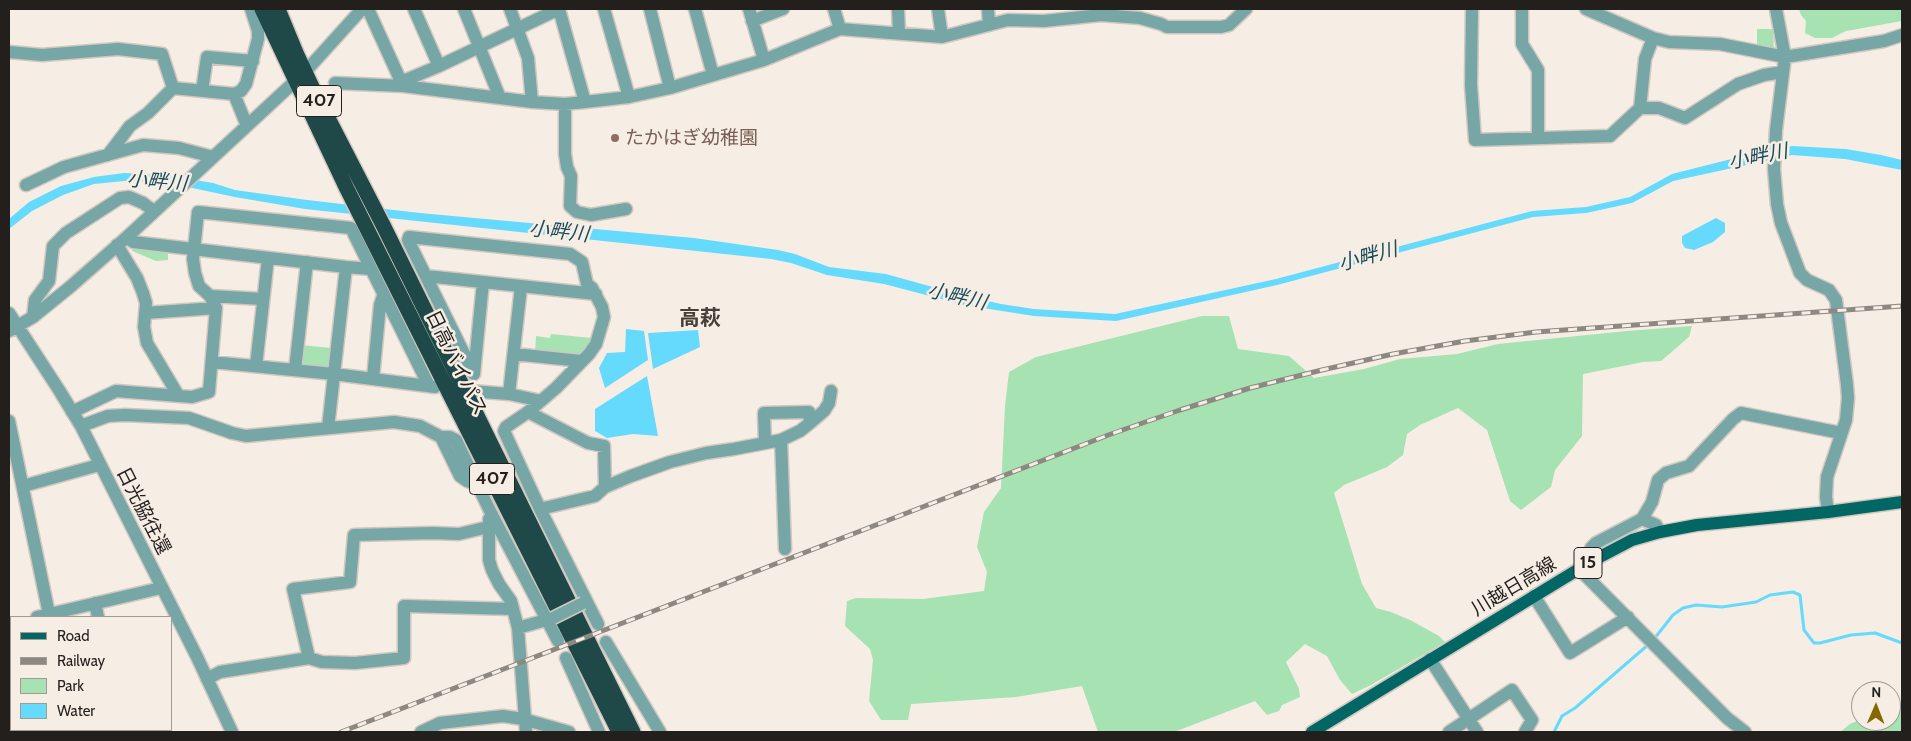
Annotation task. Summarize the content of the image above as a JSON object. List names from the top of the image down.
{
  "streets": {
    "highway": ["407", "日高バイパス"],
    "main road": ["15", "川越日高線"],
    "street": ["日光脇往還"]
  },
  "crossings": [
    ["407", "日高バイパス"]
  ],
  "districts": ["高萩"],
  "water": ["小畔川"],
  "places": ["たかはぎ幼稚園"],
  "legend": [
    "Road",
    "Railway",
    "Park",
    "Water"
  ],
  "north": "top"
}
